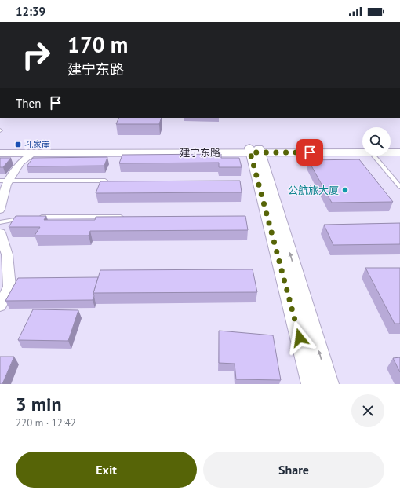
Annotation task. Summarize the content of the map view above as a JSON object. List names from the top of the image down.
{
  "streets": {
    "main road": ["建宁东路"]
  },
  "places": {
    "transit": ["孔家崖"],
    "other": ["公航旅大厦"]
  },
  "page": {
    "status": "12:39",
    "turn": ["170 m", "建宁东路"],
    "then": "Then",
    "heading": ["3 min", "220 m · 12:42"],
    "buttons": ["Exit", "Share"]
  }
}
